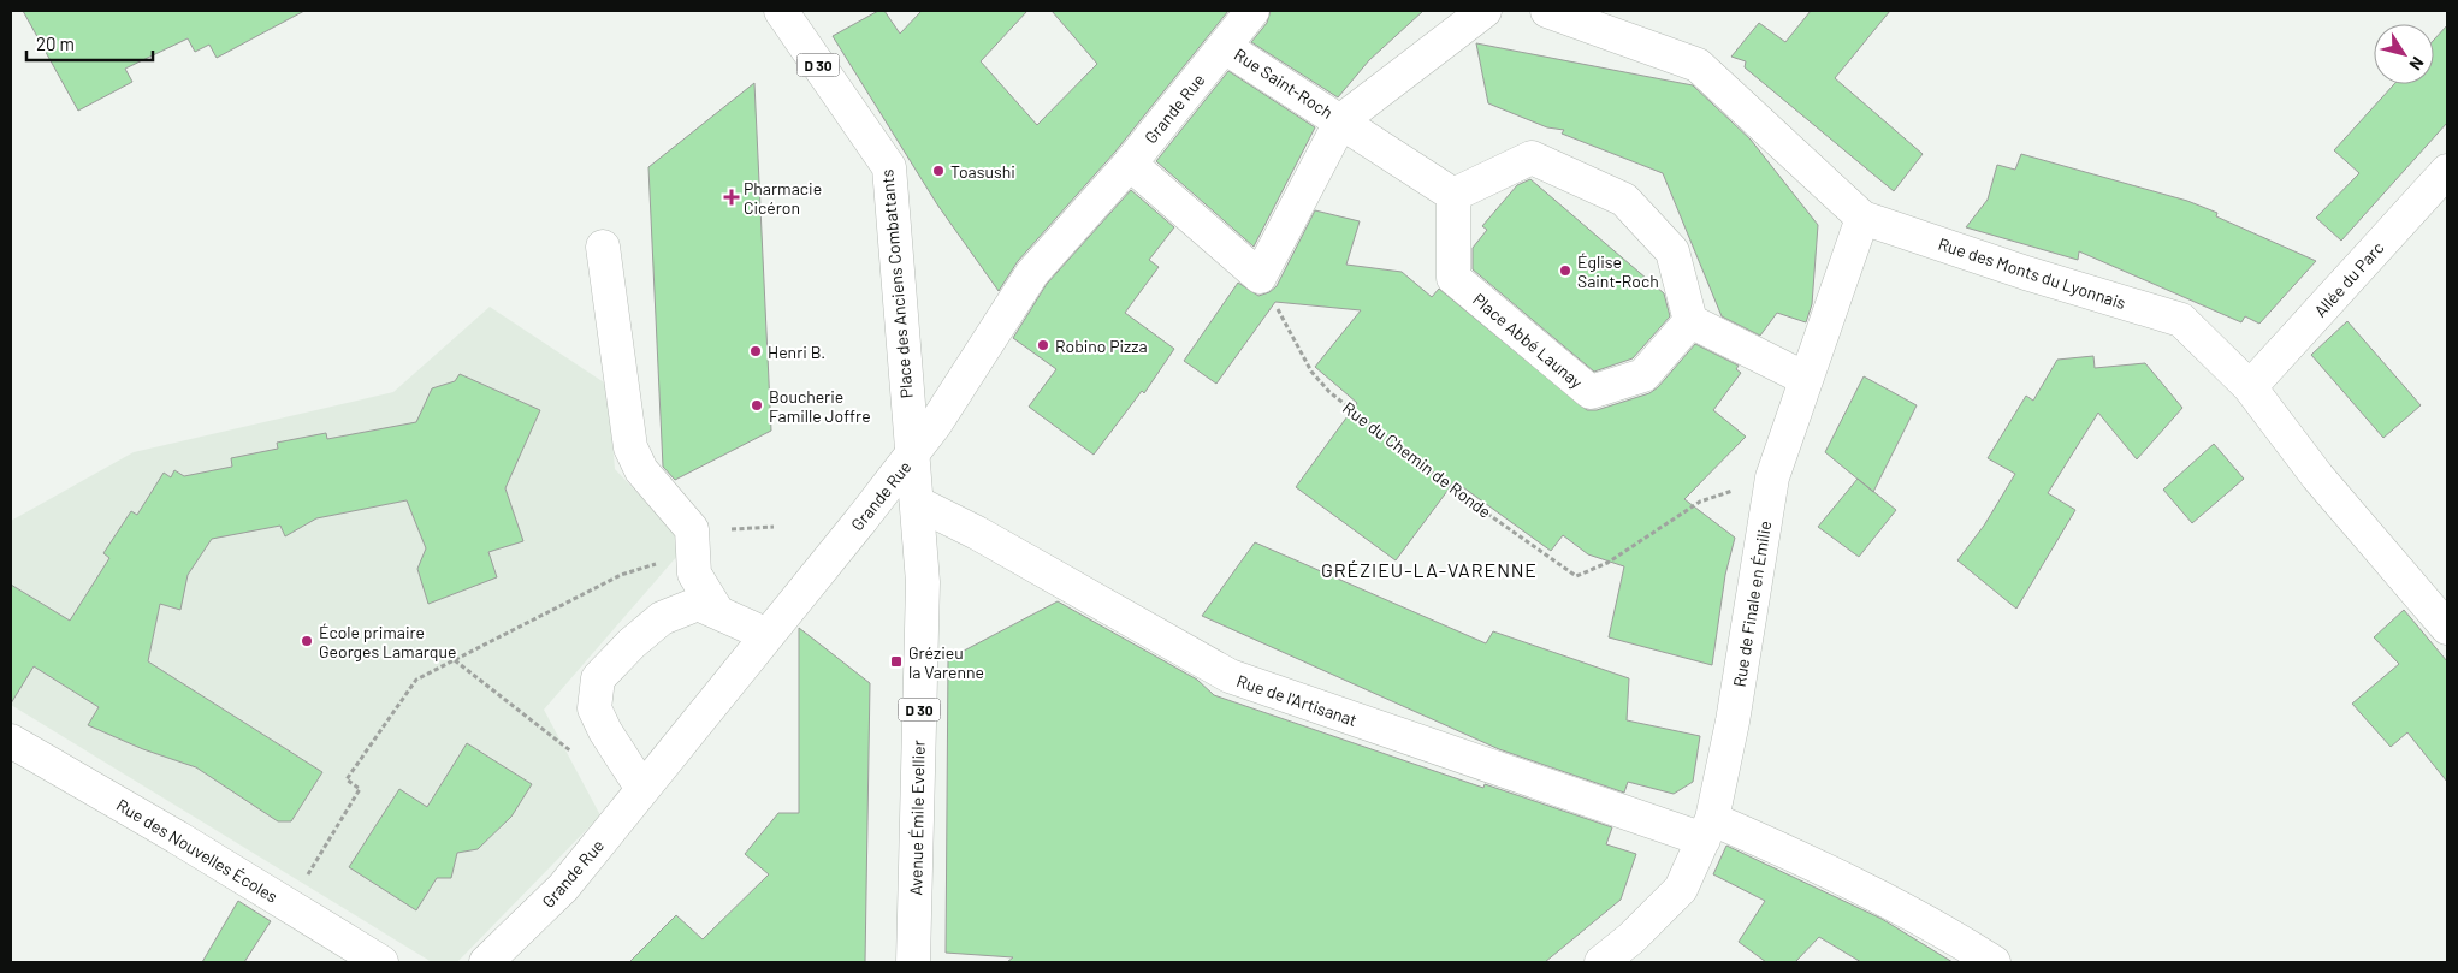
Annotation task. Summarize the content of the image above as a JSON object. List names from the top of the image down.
{
  "streets": {
    "street": [
      "D 30",
      "Rue Saint-Roch",
      "Grande Rue",
      "Rue des Monts du Lyonnais",
      "Allée du Parc",
      "Place des Anciens Combattants",
      "Place Abbé Launay",
      "Rue de Finale en Émilie",
      "Rue de l'Artisanat",
      "Avenue Émile Evellier",
      "Rue des Nouvelles Écoles"
    ],
    "path": ["Rue du Chemin de Ronde"]
  },
  "crossings": [
    ["Rue Saint-Roch", "Grande Rue"],
    ["Grande Rue", "Place des Anciens Combattants"],
    ["Grande Rue", "Avenue Émile Evellier"],
    ["Rue des Monts du Lyonnais", "Allée du Parc"],
    ["Rue des Monts du Lyonnais", "Rue de Finale en Émilie"],
    ["Place des Anciens Combattants", "Avenue Émile Evellier"],
    ["Rue du Chemin de Ronde", "Rue de Finale en Émilie"],
    ["Rue de Finale en Émilie", "Rue de l'Artisanat"],
    ["Rue de l'Artisanat", "Avenue Émile Evellier"]
  ],
  "districts": ["GRÉZIEU-LA-VARENNE"],
  "places": {
    "other": [
      "Toasushi",
      "Église Saint-Roch",
      "Robino Pizza",
      "Henri B.",
      "Boucherie Famille Joffre",
      "École primaire Georges Lamarque"
    ],
    "health": ["Pharmacie Cicéron"],
    "transit": ["Grézieu la Varenne"]
  },
  "scale_bar": "20 m",
  "north": "bottom right"
}
